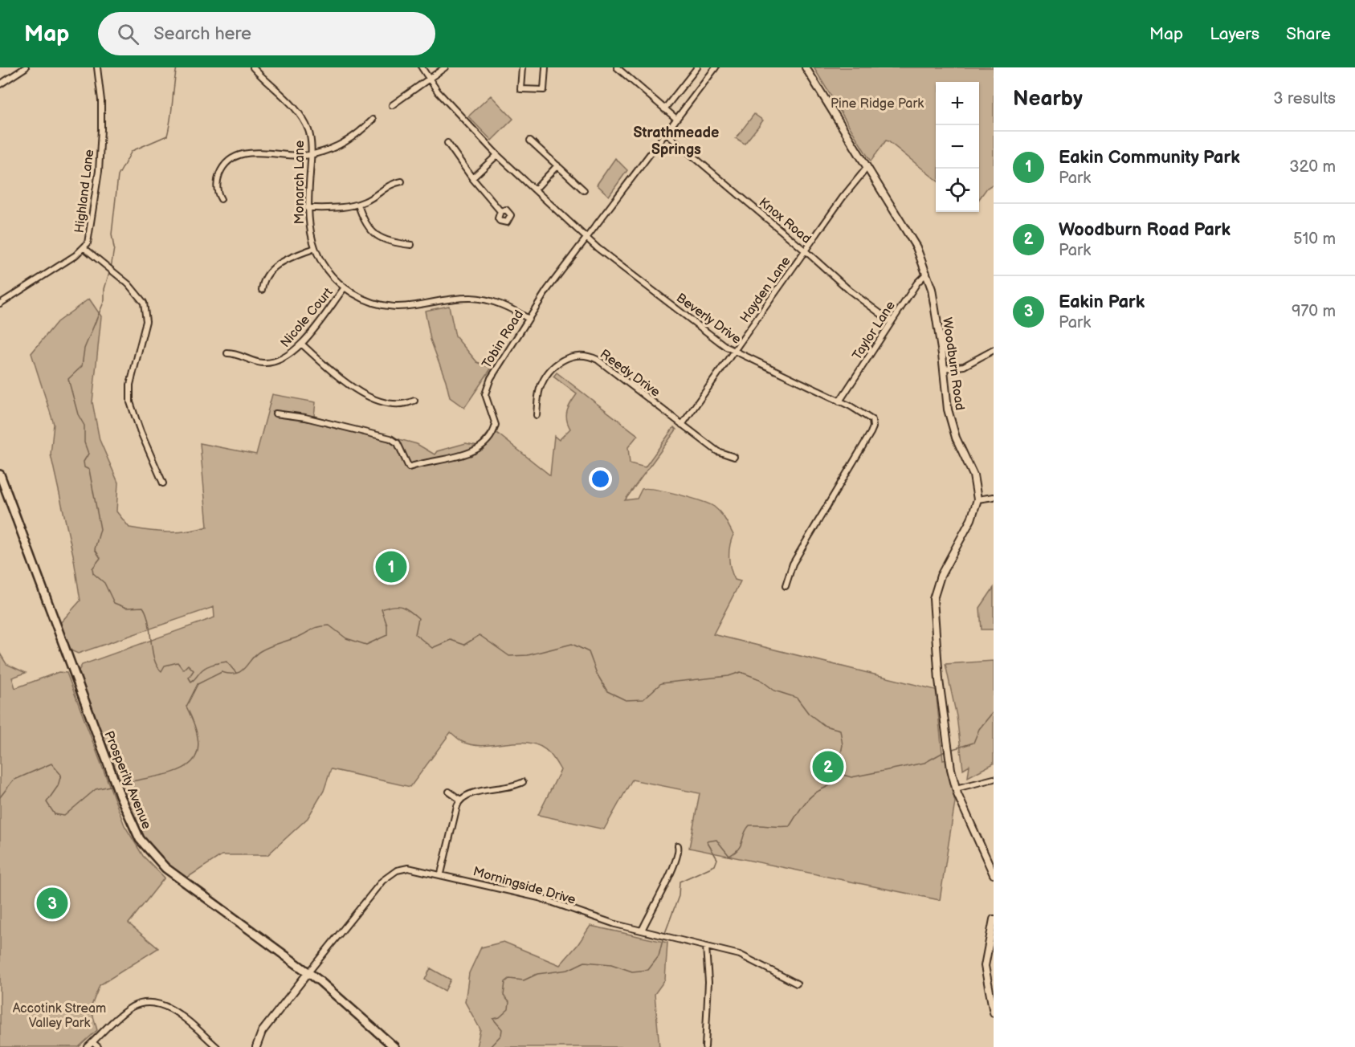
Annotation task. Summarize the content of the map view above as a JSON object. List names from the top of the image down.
{
  "streets": {
    "main road": ["Prosperity Avenue"],
    "street": [
      "Monarch Lane",
      "Highland Lane",
      "Knox Road",
      "Hayden Lane",
      "Nicole Court",
      "Beverly Drive",
      "Taylor Lane",
      "Tobin Road",
      "Woodburn Road",
      "Reedy Drive",
      "Morningside Drive"
    ]
  },
  "crossings": [
    ["Monarch Lane", "Nicole Court"],
    ["Monarch Lane", "Tobin Road"],
    ["Knox Road", "Hayden Lane"],
    ["Knox Road", "Taylor Lane"],
    ["Knox Road", "Tobin Road"],
    ["Hayden Lane", "Beverly Drive"],
    ["Hayden Lane", "Woodburn Road"],
    ["Hayden Lane", "Reedy Drive"],
    ["Beverly Drive", "Taylor Lane"],
    ["Beverly Drive", "Tobin Road"],
    ["Taylor Lane", "Woodburn Road"],
    ["Prosperity Avenue", "Morningside Drive"]
  ],
  "districts": ["Strathmeade Springs"],
  "parks": ["Pine Ridge Park", "Accotink Stream Valley Park"],
  "page": {
    "header": "Map",
    "search": "Search here",
    "nav": ["Map", "Layers", "Share"],
    "heading": ["Nearby", "3 results"],
    "map_buttons": ["+", "−"],
    "list": [
      {
        "mark": "1",
        "name": "Eakin Community Park",
        "note": "Park",
        "value": "320 m"
      },
      {
        "mark": "2",
        "name": "Woodburn Road Park",
        "note": "Park",
        "value": "510 m"
      },
      {
        "mark": "3",
        "name": "Eakin Park",
        "note": "Park",
        "value": "970 m"
      }
    ],
    "pins": ["1", "2", "3"]
  }
}
